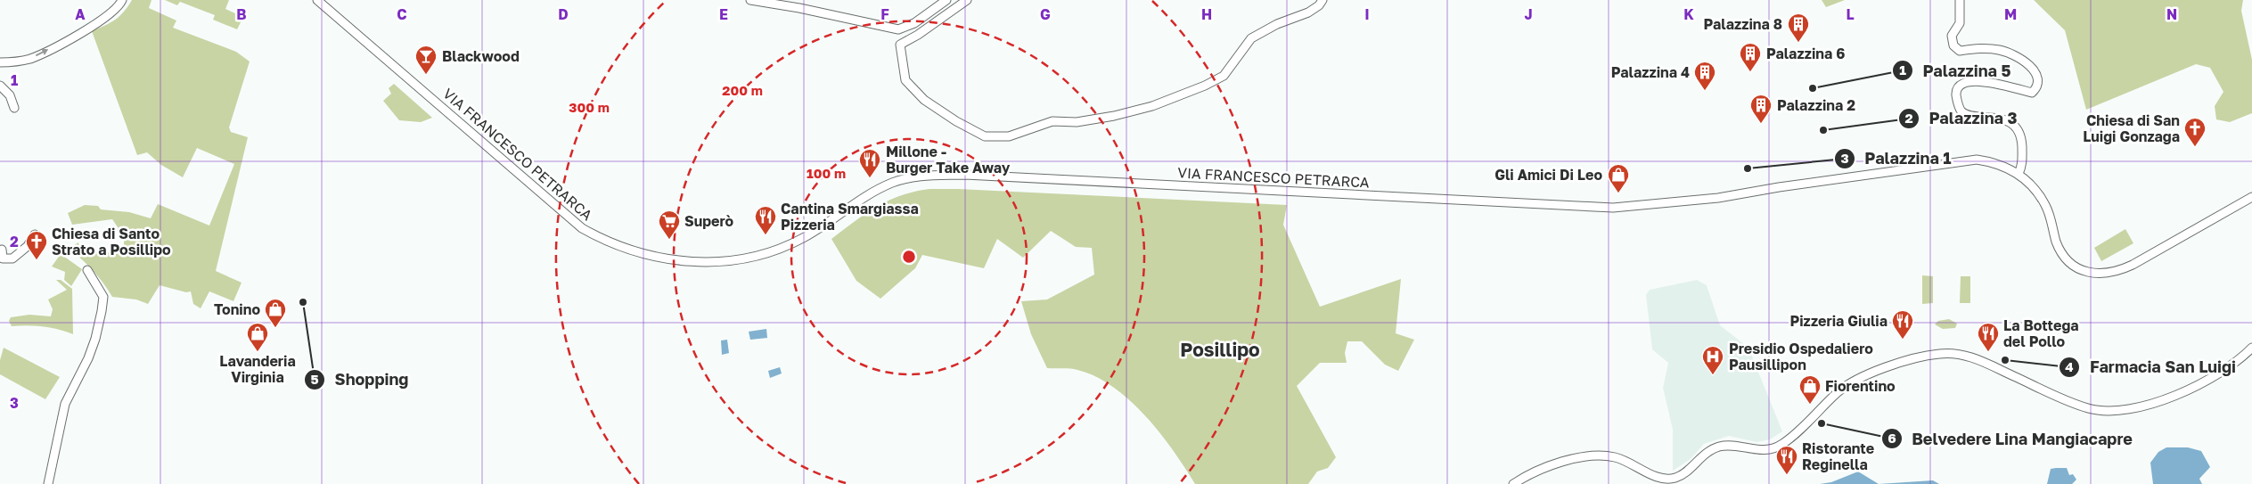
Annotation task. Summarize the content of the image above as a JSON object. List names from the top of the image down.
{
  "streets": {
    "street": ["VIA FRANCESCO PETRARCA"]
  },
  "districts": ["Posillipo"],
  "places": {
    "building": [
      "Palazzina 8",
      "Palazzina 6",
      "Palazzina 4",
      "Palazzina 2"
    ],
    "bar": ["Blackwood"],
    "other": [
      "Palazzina 5",
      "Palazzina 3",
      "Palazzina 1",
      "Shopping",
      "Farmacia San Luigi",
      "Belvedere Lina Mangiacapre"
    ],
    "church": ["Chiesa di San Luigi Gonzaga", "Chiesa di Santo Strato a Posillipo"],
    "restaurant": [
      "Millone - Burger Take Away",
      "Cantina Smargiassa Pizzeria",
      "Pizzeria Giulia",
      "La Bottega del Pollo",
      "Ristorante Reginella"
    ],
    "shop": [
      "Gli Amici Di Leo",
      "Tonino",
      "Lavanderia Virginia",
      "Fiorentino"
    ],
    "supermarket": ["Superò"],
    "hospital": ["Presidio Ospedaliero Pausillipon"]
  },
  "grid": {
    "columns": [
      "A",
      "B",
      "C",
      "D",
      "E",
      "F",
      "G",
      "H",
      "I",
      "J",
      "K",
      "L",
      "M",
      "N"
    ],
    "rows": ["1", "2", "3"]
  },
  "rings": ["200 m", "300 m", "100 m"]
}
